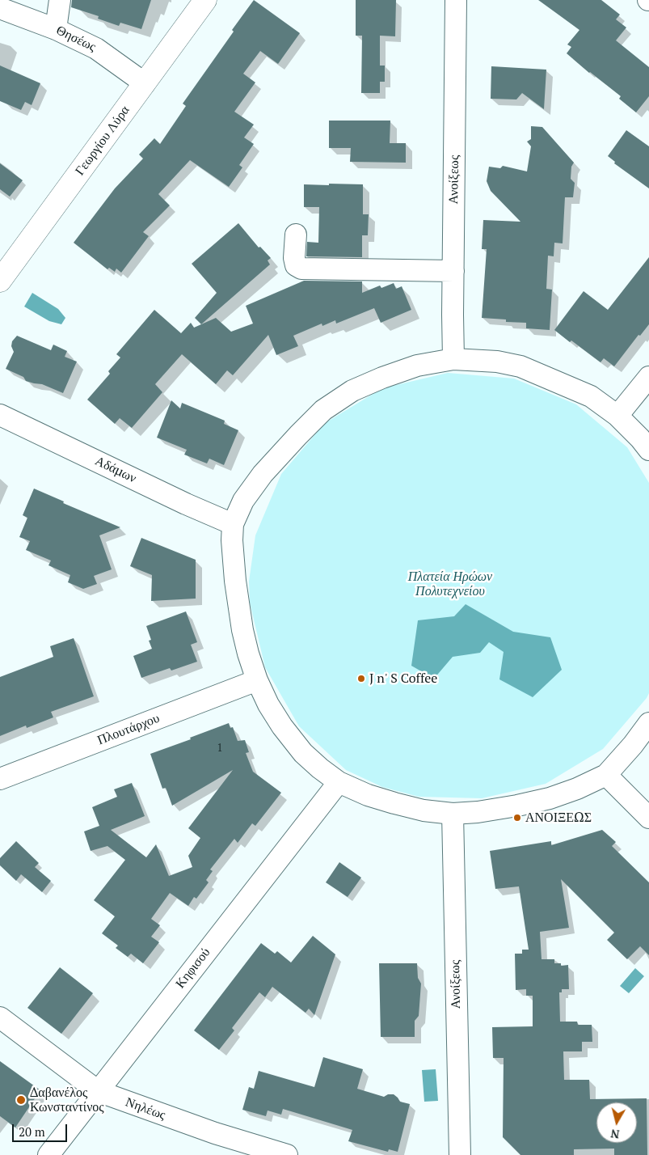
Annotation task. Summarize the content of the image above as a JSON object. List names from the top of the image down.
{
  "streets": {
    "main road": ["Γεωργίου Λύρα"],
    "street": [
      "Θησέως",
      "Ανοίξεως",
      "Αδάμων",
      "Πλουτάρχου",
      "Κηφισού",
      "Νηλέως"
    ]
  },
  "crossings": [
    ["Θησέως", "Γεωργίου Λύρα"],
    ["Κηφισού", "Νηλέως"]
  ],
  "parks": ["Πλατεία Ηρώων Πολυτεχνείου"],
  "places": ["J n' S Coffee", "ΑΝΟΙΞΕΩΣ", "Δαβανέλος Κωνσταντίνος"],
  "house_numbers": ["1"],
  "scale_bar": "20 m",
  "north": "bottom"
}
